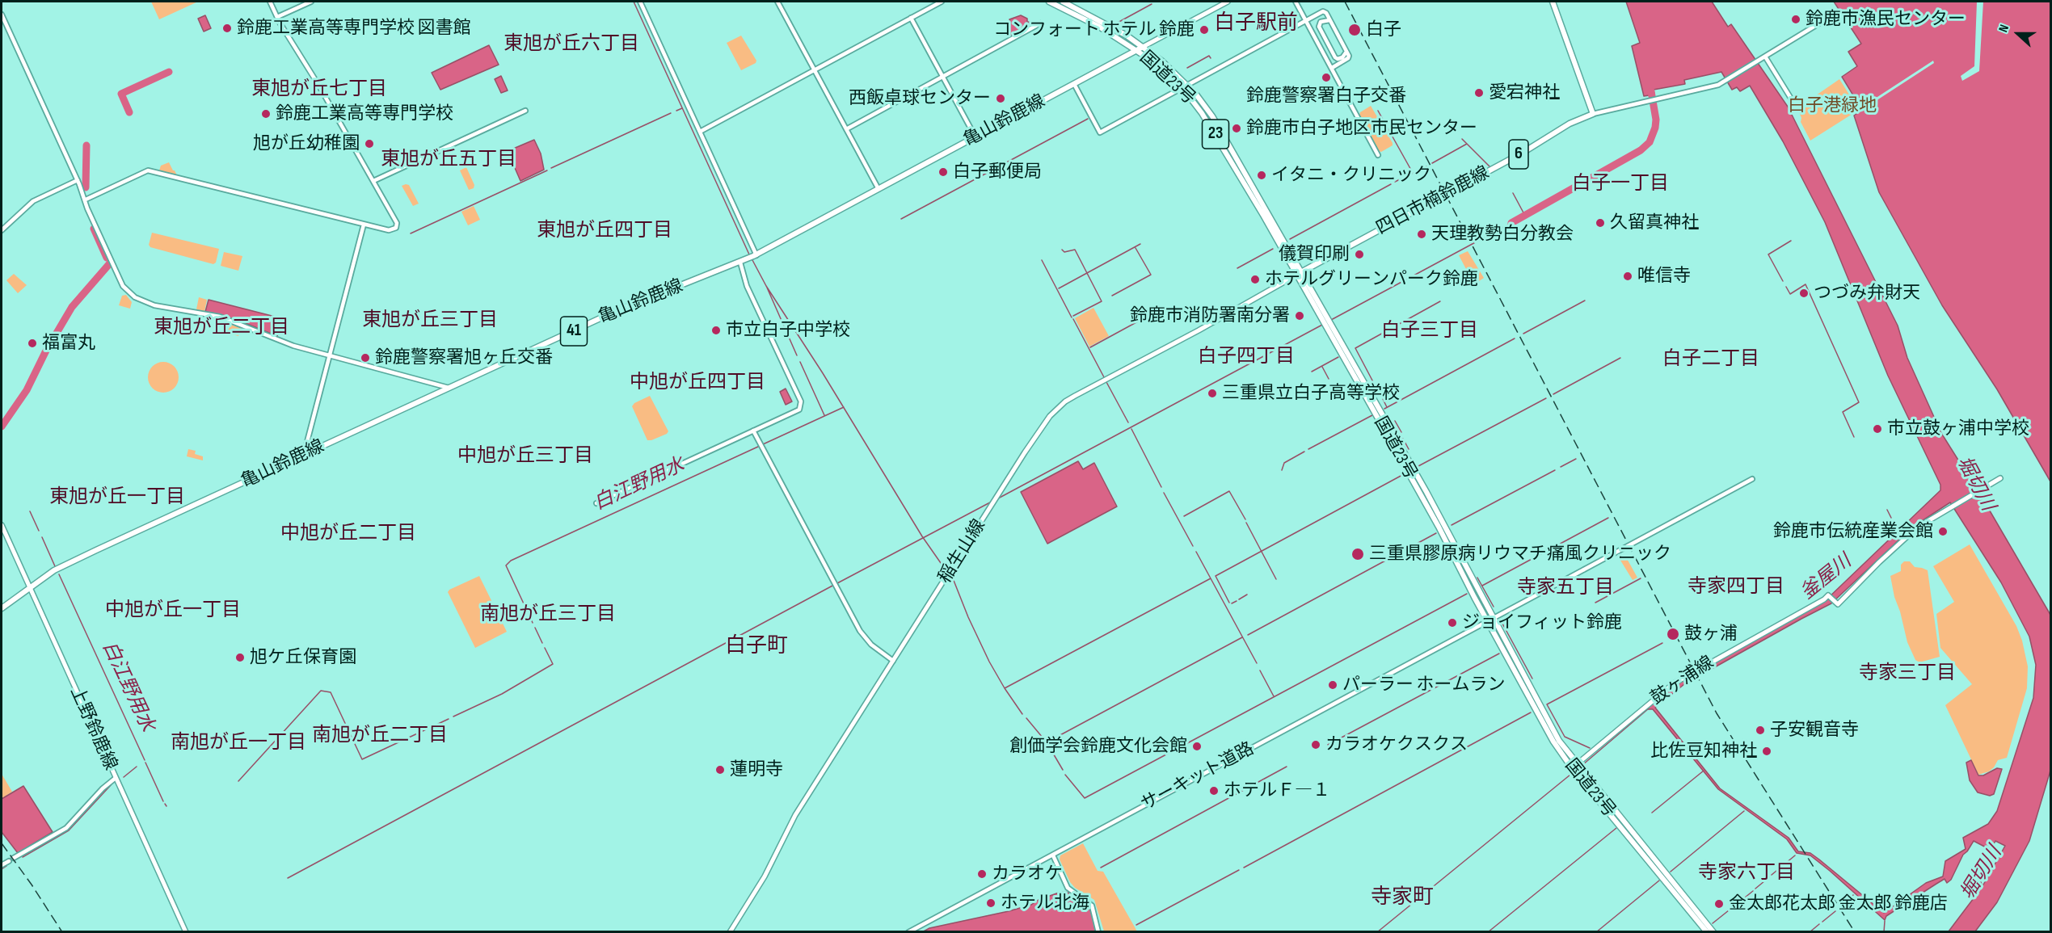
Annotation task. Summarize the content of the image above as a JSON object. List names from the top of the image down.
{
  "streets": {
    "main road": [
      "国道23号",
      "亀山鈴鹿線",
      "23",
      "6",
      "四日市楠鈴鹿線",
      "41",
      "稲生山線",
      "鼓ヶ浦線",
      "上野鈴鹿線"
    ],
    "street": ["サーキット道路"]
  },
  "crossings": [
    ["国道23号", "亀山鈴鹿線"],
    ["国道23号", "四日市楠鈴鹿線"],
    ["国道23号", "稲生山線"],
    ["国道23号", "鼓ヶ浦線"],
    ["国道23号", "サーキット道路"],
    ["亀山鈴鹿線", "上野鈴鹿線"],
    ["四日市楠鈴鹿線", "稲生山線"]
  ],
  "districts": [
    "白子駅前",
    "東旭が丘六丁目",
    "東旭が丘七丁目",
    "東旭が丘五丁目",
    "白子一丁目",
    "東旭が丘四丁目",
    "東旭が丘三丁目",
    "東旭が丘二丁目",
    "白子三丁目",
    "白子四丁目",
    "白子二丁目",
    "中旭が丘四丁目",
    "中旭が丘三丁目",
    "東旭が丘一丁目",
    "中旭が丘二丁目",
    "寺家四丁目",
    "寺家五丁目",
    "中旭が丘一丁目",
    "南旭が丘三丁目",
    "白子町",
    "寺家三丁目",
    "南旭が丘二丁目",
    "南旭が丘一丁目",
    "寺家六丁目",
    "寺家町"
  ],
  "water": ["堀切川", "白江野用水", "釜屋川"],
  "parks": ["白子港緑地"],
  "places": [
    "鈴鹿市漁民センター",
    "鈴鹿工業高等専門学校 図書館",
    "コンフォート ホテル 鈴鹿",
    "白子",
    "鈴鹿警察署白子交番",
    "愛宕神社",
    "西飯卓球センター",
    "鈴鹿工業高等専門学校",
    "鈴鹿市白子地区市民センター",
    "旭が丘幼稚園",
    "白子郵便局",
    "イタニ・クリニック",
    "久留真神社",
    "天理教勢白分教会",
    "儀賀印刷",
    "唯信寺",
    "ホテルグリーンパーク鈴鹿",
    "つづみ弁財天",
    "鈴鹿市消防署南分署",
    "市立白子中学校",
    "福富丸",
    "鈴鹿警察署旭ヶ丘交番",
    "三重県立白子高等学校",
    "市立鼓ヶ浦中学校",
    "鈴鹿市伝統産業会館",
    "三重県膠原病リウマチ痛風クリニック",
    "ジョイフィット鈴鹿",
    "鼓ヶ浦",
    "旭ケ丘保育園",
    "パーラー ホームラン",
    "子安観音寺",
    "カラオケクスクス",
    "創価学会鈴鹿文化会館",
    "比佐豆知神社",
    "蓮明寺",
    "ホテルＦ―１",
    "カラオケ",
    "ホテル北海",
    "金太郎花太郎 金太郎 鈴鹿店"
  ],
  "north": "left"
}
